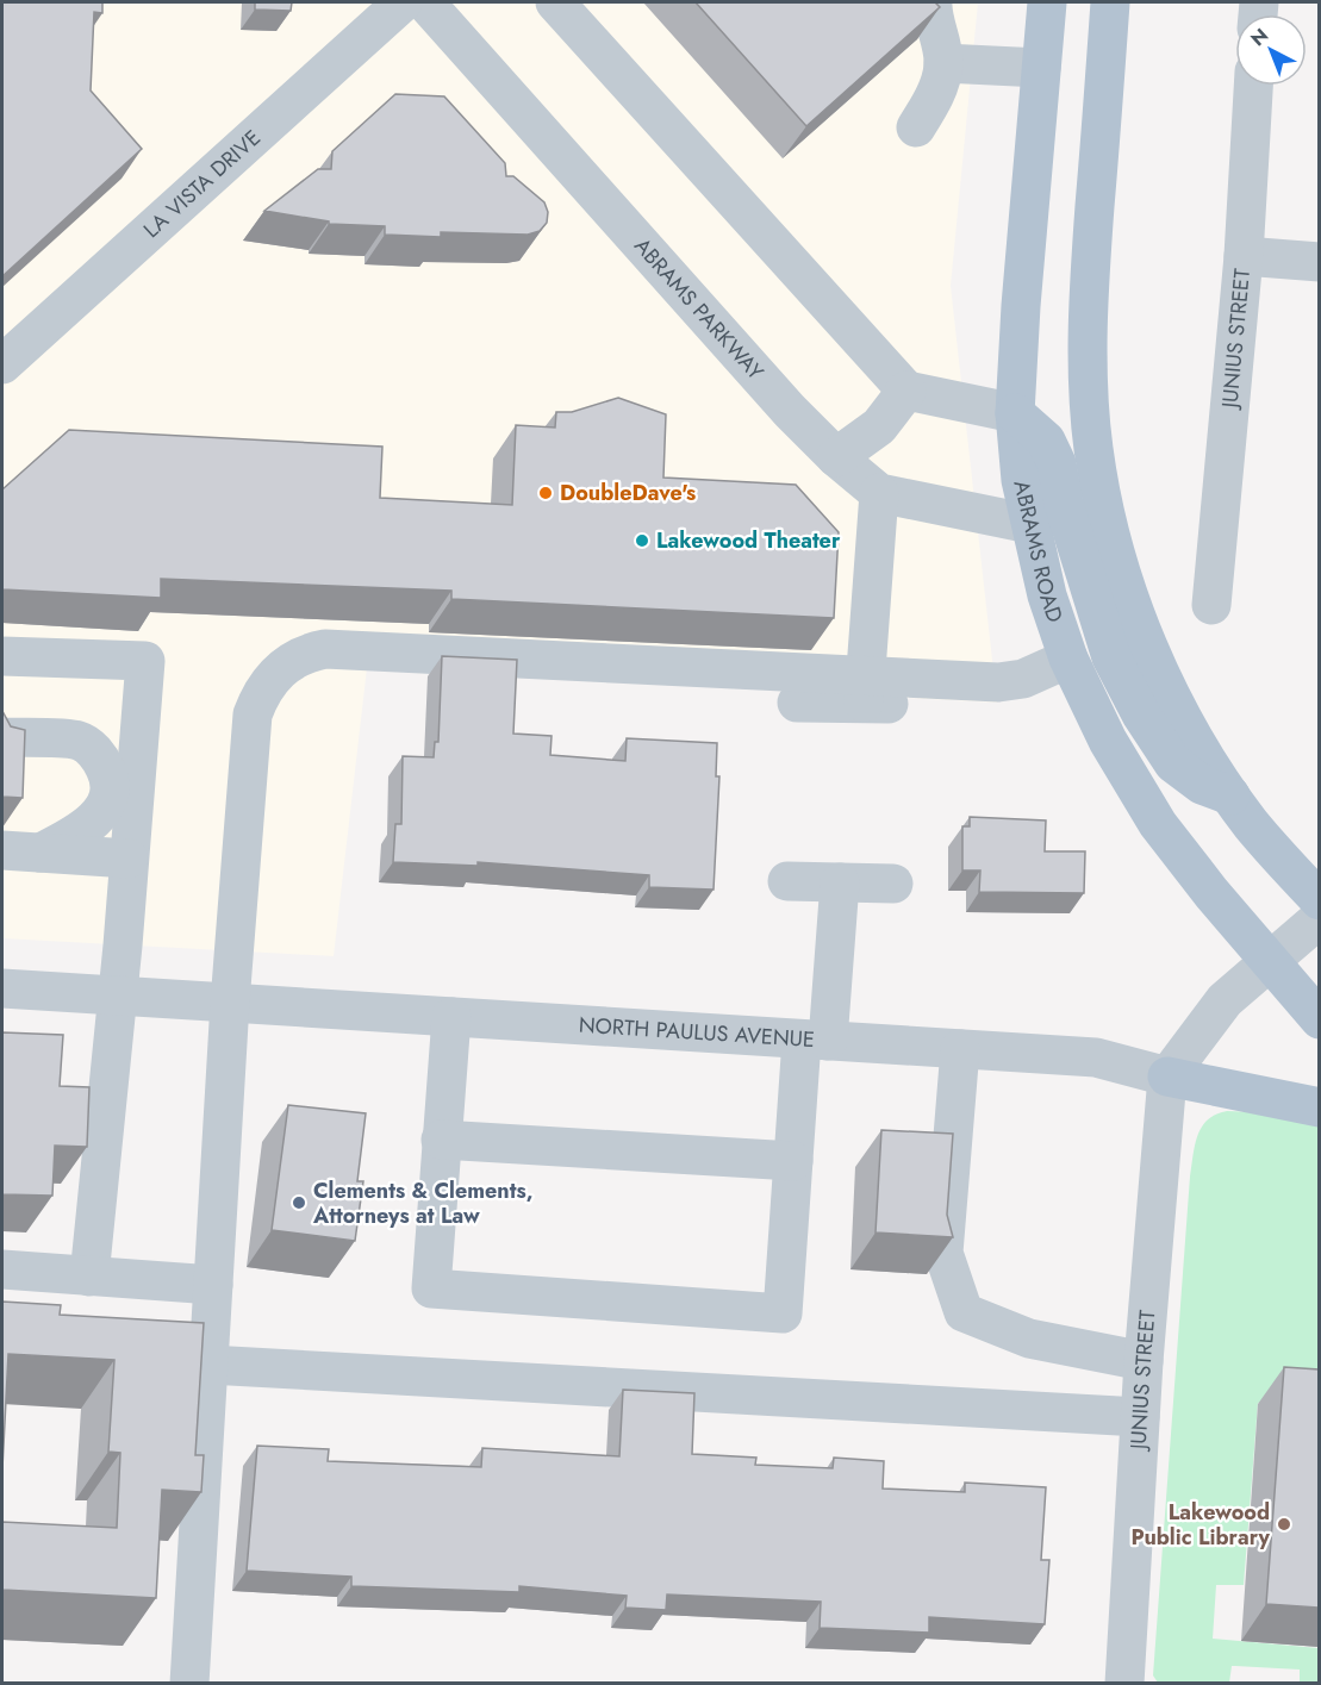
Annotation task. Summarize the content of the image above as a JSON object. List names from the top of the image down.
{
  "streets": {
    "main road": ["ABRAMS ROAD"],
    "street": [
      "LA VISTA DRIVE",
      "ABRAMS PARKWAY",
      "JUNIUS STREET",
      "NORTH PAULUS AVENUE"
    ]
  },
  "crossings": [
    ["ABRAMS PARKWAY", "ABRAMS ROAD"],
    ["JUNIUS STREET", "NORTH PAULUS AVENUE"]
  ],
  "places": [
    "DoubleDave's",
    "Lakewood Theater",
    "Clements & Clements, Attorneys at Law",
    "Lakewood Public Library"
  ],
  "north": "top left"
}
